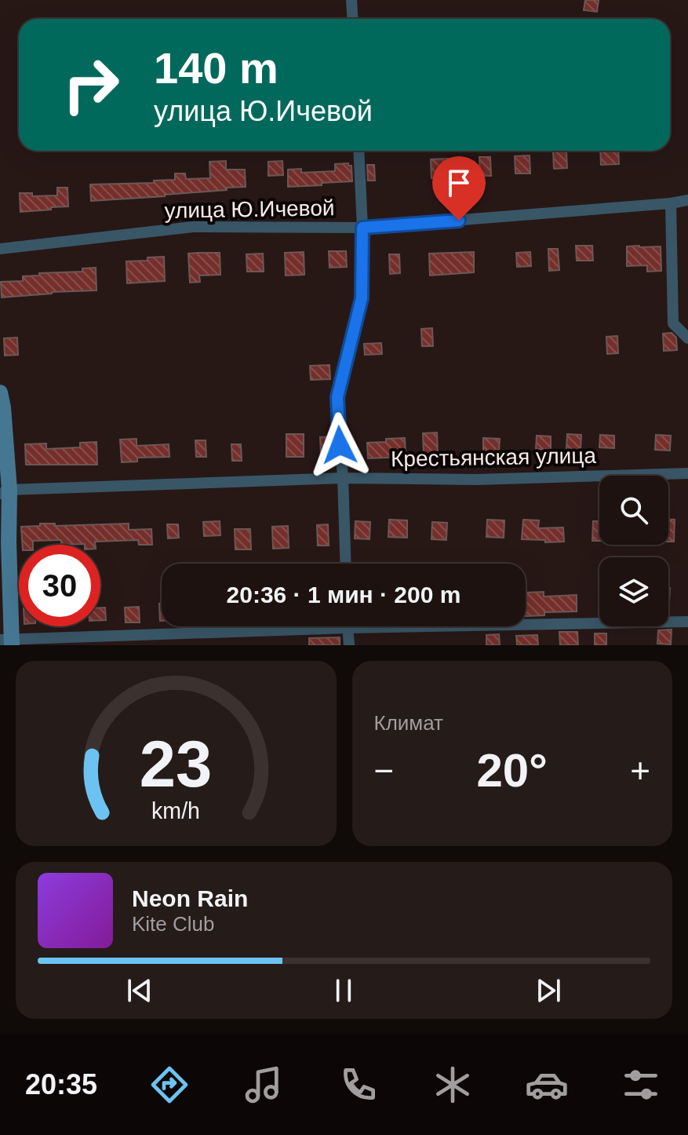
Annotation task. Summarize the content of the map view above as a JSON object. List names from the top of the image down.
{
  "streets": {
    "street": ["улица Ю.Ичевой", "Крестьянская улица"]
  },
  "page": {
    "turn": ["140 m", "улица Ю.Ичевой"],
    "limit": "30",
    "trip": "20:36 · 1 мин · 200 m",
    "tile": "Климат",
    "heat": ["−", "20°", "+"],
    "song": ["Neon Rain", "Kite Club"],
    "tabs": "20:35",
    "gauge": ["23", "km/h"]
  }
}
